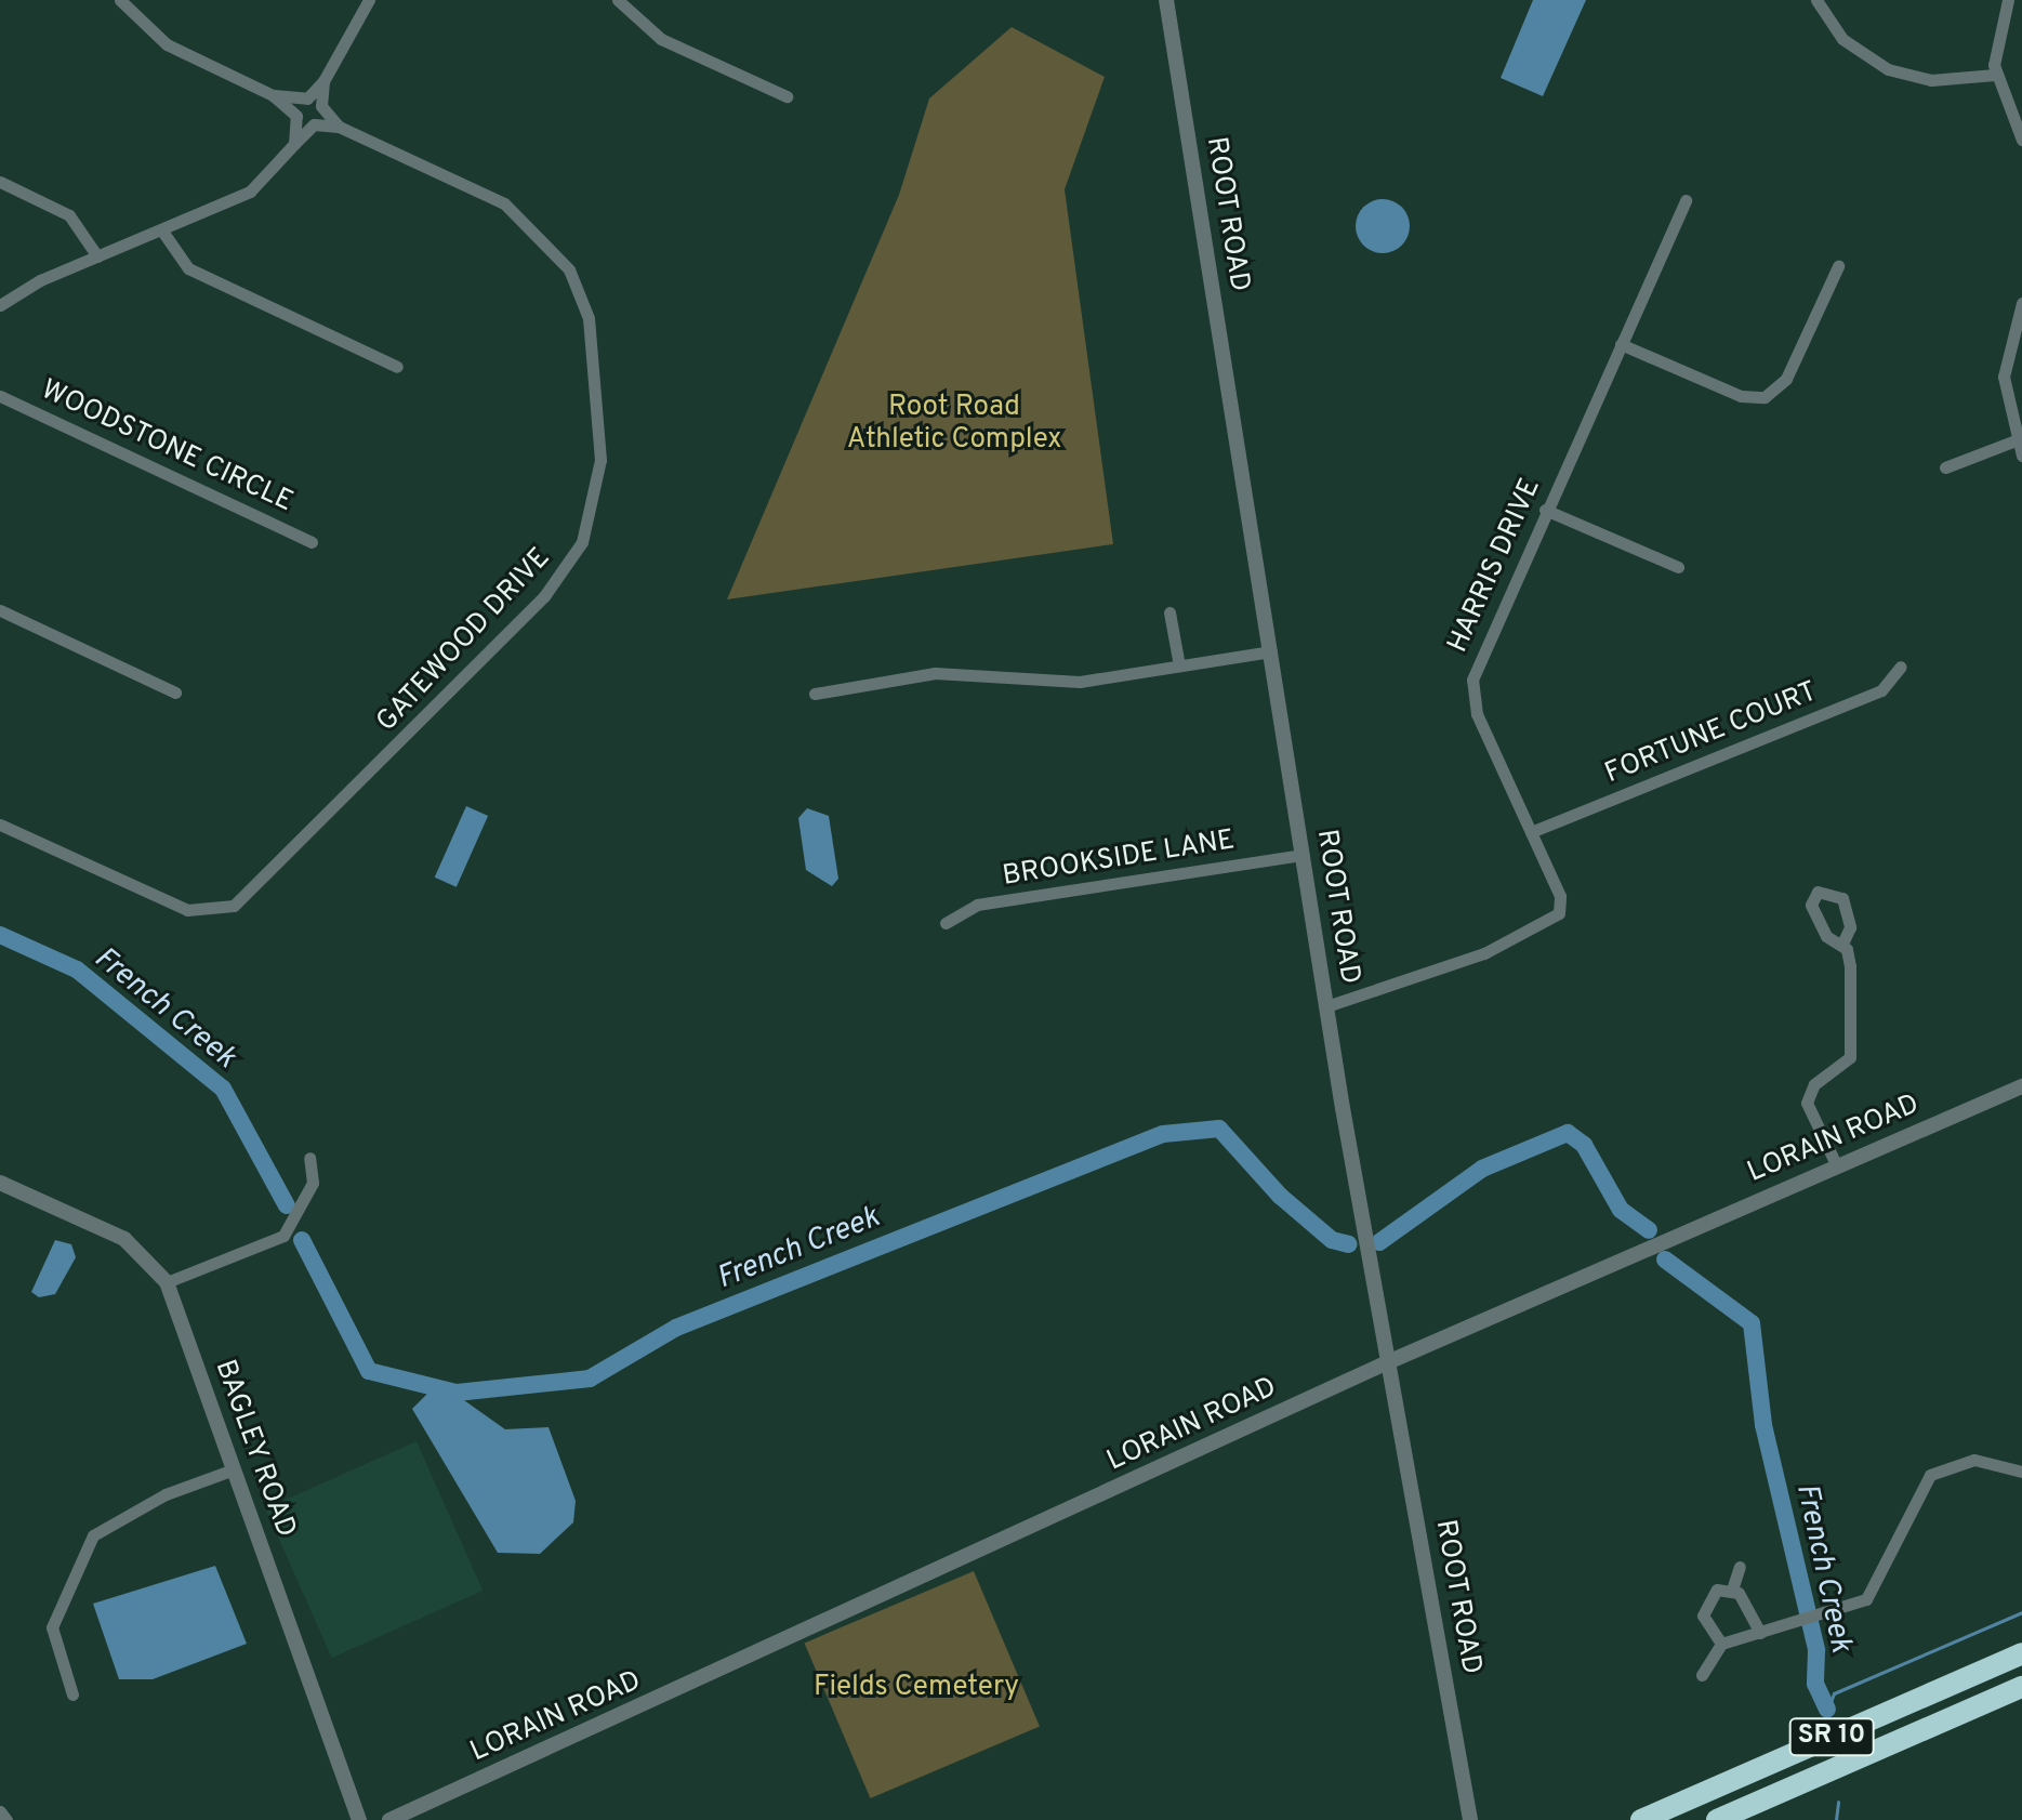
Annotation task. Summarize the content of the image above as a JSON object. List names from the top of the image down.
{
  "streets": {
    "highway": ["SR 10"],
    "street": [
      "ROOT ROAD",
      "WOODSTONE CIRCLE",
      "HARRIS DRIVE",
      "GATEWOOD DRIVE",
      "FORTUNE COURT",
      "BROOKSIDE LANE",
      "LORAIN ROAD",
      "BAGLEY ROAD"
    ]
  },
  "crossings": [
    ["ROOT ROAD", "HARRIS DRIVE"],
    ["ROOT ROAD", "BROOKSIDE LANE"],
    ["ROOT ROAD", "LORAIN ROAD"],
    ["HARRIS DRIVE", "FORTUNE COURT"]
  ],
  "water": ["French Creek"],
  "parks": ["Root Road Athletic Complex", "Fields Cemetery"]
}
